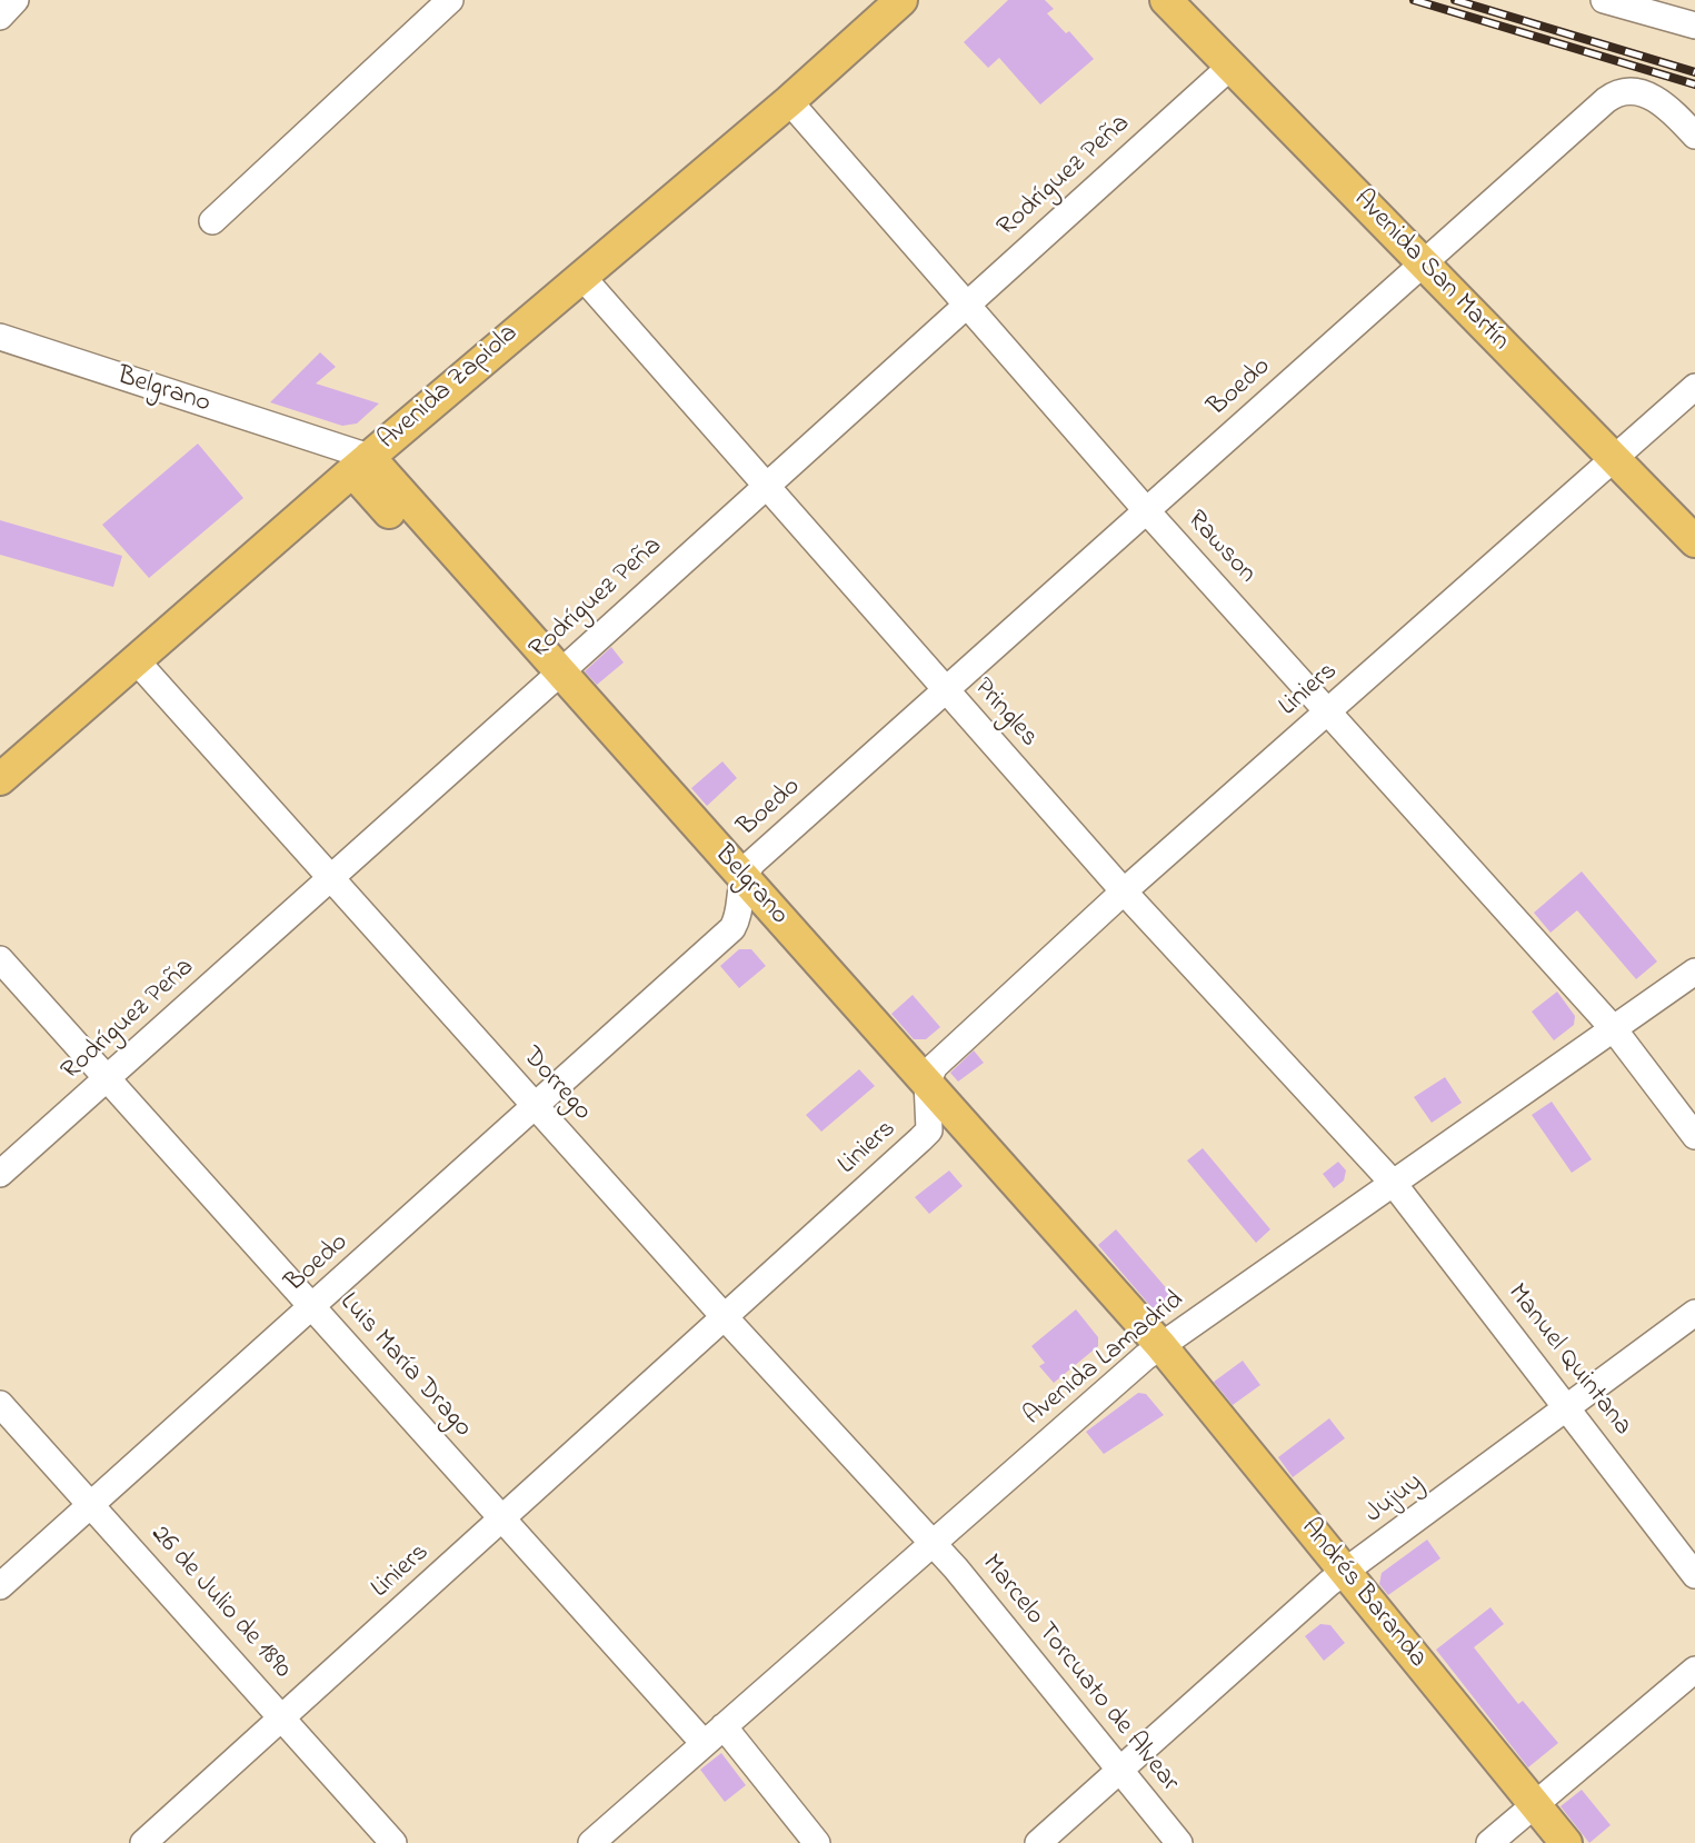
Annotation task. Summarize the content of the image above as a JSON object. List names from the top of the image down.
{
  "streets": {
    "main road": [
      "Avenida San Martín",
      "Avenida Zapiola",
      "Belgrano",
      "Andrés Baranda"
    ],
    "street": [
      "Rodríguez Peña",
      "Boedo",
      "Rawson",
      "Liniers",
      "Pringles",
      "Dorrego",
      "Avenida Lamadrid",
      "Manuel Quintana",
      "Luis María Drago",
      "Jujuy",
      "26 de Julio de 1890",
      "Marcelo Torcuato de Alvear"
    ]
  },
  "crossings": [
    ["Rodríguez Peña", "Avenida San Martín"],
    ["Rodríguez Peña", "Belgrano"],
    ["Rodríguez Peña", "Rawson"],
    ["Rodríguez Peña", "Pringles"],
    ["Rodríguez Peña", "Dorrego"],
    ["Rodríguez Peña", "Luis María Drago"],
    ["Avenida San Martín", "Boedo"],
    ["Avenida San Martín", "Liniers"],
    ["Avenida Zapiola", "Belgrano"],
    ["Avenida Zapiola", "Rawson"],
    ["Avenida Zapiola", "Pringles"],
    ["Avenida Zapiola", "Dorrego"],
    ["Boedo", "Belgrano"],
    ["Boedo", "Rawson"],
    ["Boedo", "Pringles"],
    ["Boedo", "Dorrego"],
    ["Boedo", "Luis María Drago"],
    ["Boedo", "26 de Julio de 1890"],
    ["Belgrano", "Liniers"],
    ["Belgrano", "Avenida Lamadrid"],
    ["Belgrano", "Andrés Baranda"],
    ["Rawson", "Liniers"],
    ["Rawson", "Avenida Lamadrid"],
    ["Liniers", "Pringles"],
    ["Liniers", "Dorrego"],
    ["Liniers", "Luis María Drago"],
    ["Liniers", "26 de Julio de 1890"],
    ["Pringles", "Avenida Lamadrid"],
    ["Pringles", "Manuel Quintana"],
    ["Dorrego", "Avenida Lamadrid"],
    ["Dorrego", "Marcelo Torcuato de Alvear"],
    ["Avenida Lamadrid", "Manuel Quintana"],
    ["Avenida Lamadrid", "Luis María Drago"],
    ["Avenida Lamadrid", "Andrés Baranda"],
    ["Avenida Lamadrid", "Marcelo Torcuato de Alvear"],
    ["Manuel Quintana", "Jujuy"],
    ["Jujuy", "Andrés Baranda"],
    ["Jujuy", "Marcelo Torcuato de Alvear"]
  ]
}
